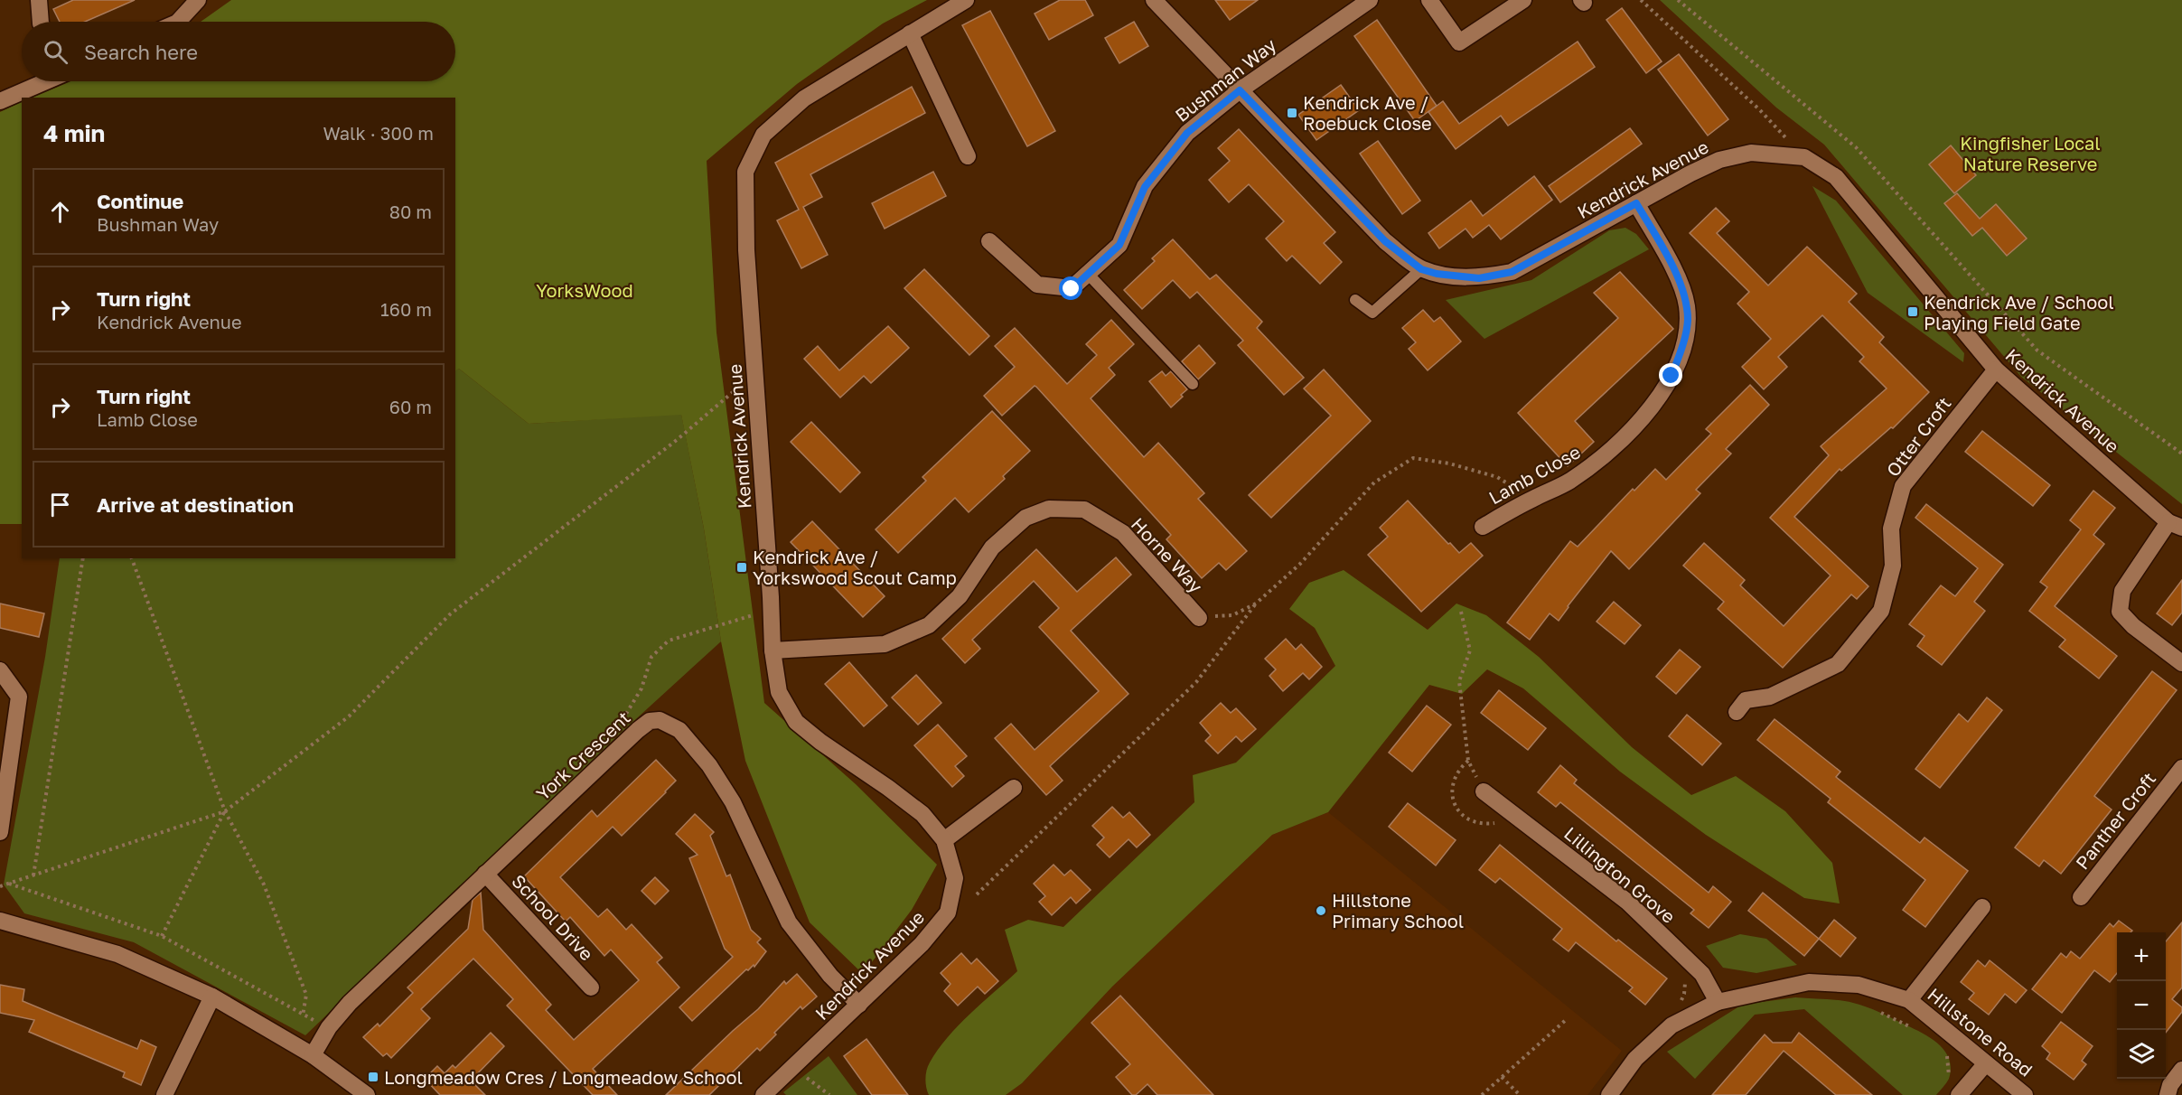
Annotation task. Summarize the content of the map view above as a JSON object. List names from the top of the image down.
{
  "streets": {
    "street": [
      "Bushman Way",
      "Kendrick Avenue",
      "Otter Croft",
      "Lamb Close",
      "Horne Way",
      "York Crescent",
      "Panther Croft",
      "Lillington Grove",
      "School Drive",
      "Hillstone Road"
    ]
  },
  "crossings": [
    ["Bushman Way", "Kendrick Avenue"],
    ["Kendrick Avenue", "Otter Croft"],
    ["Kendrick Avenue", "Lamb Close"],
    ["Kendrick Avenue", "Horne Way"],
    ["Kendrick Avenue", "York Crescent"],
    ["York Crescent", "School Drive"],
    ["Lillington Grove", "Hillstone Road"]
  ],
  "parks": ["Kingfisher Local Nature Reserve", "YorksWood"],
  "places": {
    "transit": [
      "Kendrick Ave / Roebuck Close",
      "Kendrick Ave / School Playing Field Gate",
      "Kendrick Ave / Yorkswood Scout Camp",
      "Longmeadow Cres / Longmeadow School"
    ],
    "other": ["Hillstone Primary School"]
  },
  "page": {
    "search": "Search here",
    "heading": ["4 min", "Walk · 300 m"],
    "list": [
      ["Continue", "Bushman Way", "80 m"],
      ["Turn right", "Kendrick Avenue", "160 m"],
      ["Turn right", "Lamb Close", "60 m"],
      "Arrive at destination"
    ],
    "map_buttons": ["+", "−"]
  }
}
